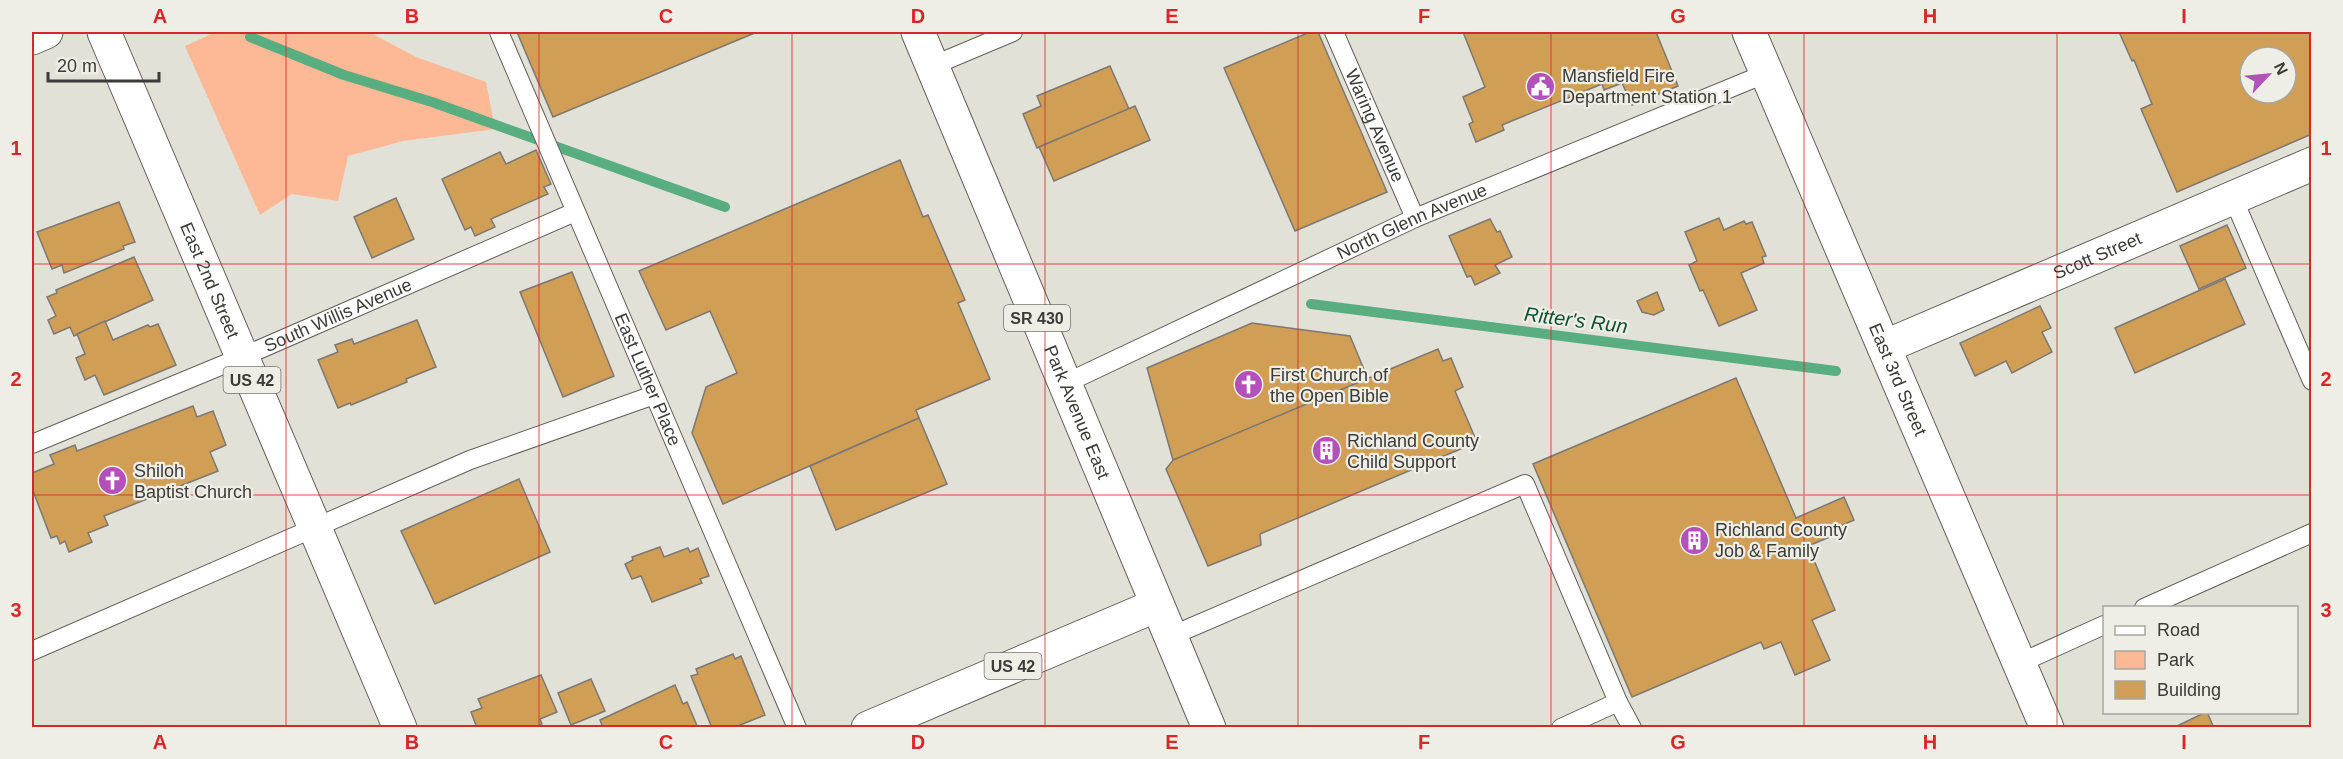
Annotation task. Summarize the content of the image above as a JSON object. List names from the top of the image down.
{
  "streets": {
    "main road": [
      "Scott Street",
      "East 2nd Street",
      "SR 430",
      "US 42",
      "East 3rd Street",
      "Park Avenue East"
    ],
    "lane": [
      "Waring Avenue",
      "North Glenn Avenue",
      "South Willis Avenue",
      "East Luther Place"
    ]
  },
  "crossings": [
    ["Waring Avenue", "North Glenn Avenue"],
    ["North Glenn Avenue", "East 3rd Street"],
    ["North Glenn Avenue", "Park Avenue East"],
    ["Scott Street", "East 3rd Street"],
    ["East 2nd Street", "South Willis Avenue"],
    ["South Willis Avenue", "East Luther Place"],
    ["US 42", "Park Avenue East"]
  ],
  "water": ["Ritter's Run"],
  "places": {
    "public building": ["Mansfield Fire Department Station 1"],
    "church": ["First Church of the Open Bible", "Shiloh Baptist Church"],
    "building": ["Richland County Child Support", "Richland County Job & Family"]
  },
  "legend": ["Road", "Park", "Building"],
  "scale_bar": "20 m",
  "north": "top right",
  "grid": {
    "columns": [
      "A",
      "B",
      "C",
      "D",
      "E",
      "F",
      "G",
      "H",
      "I"
    ],
    "rows": ["1", "2", "3"]
  }
}
